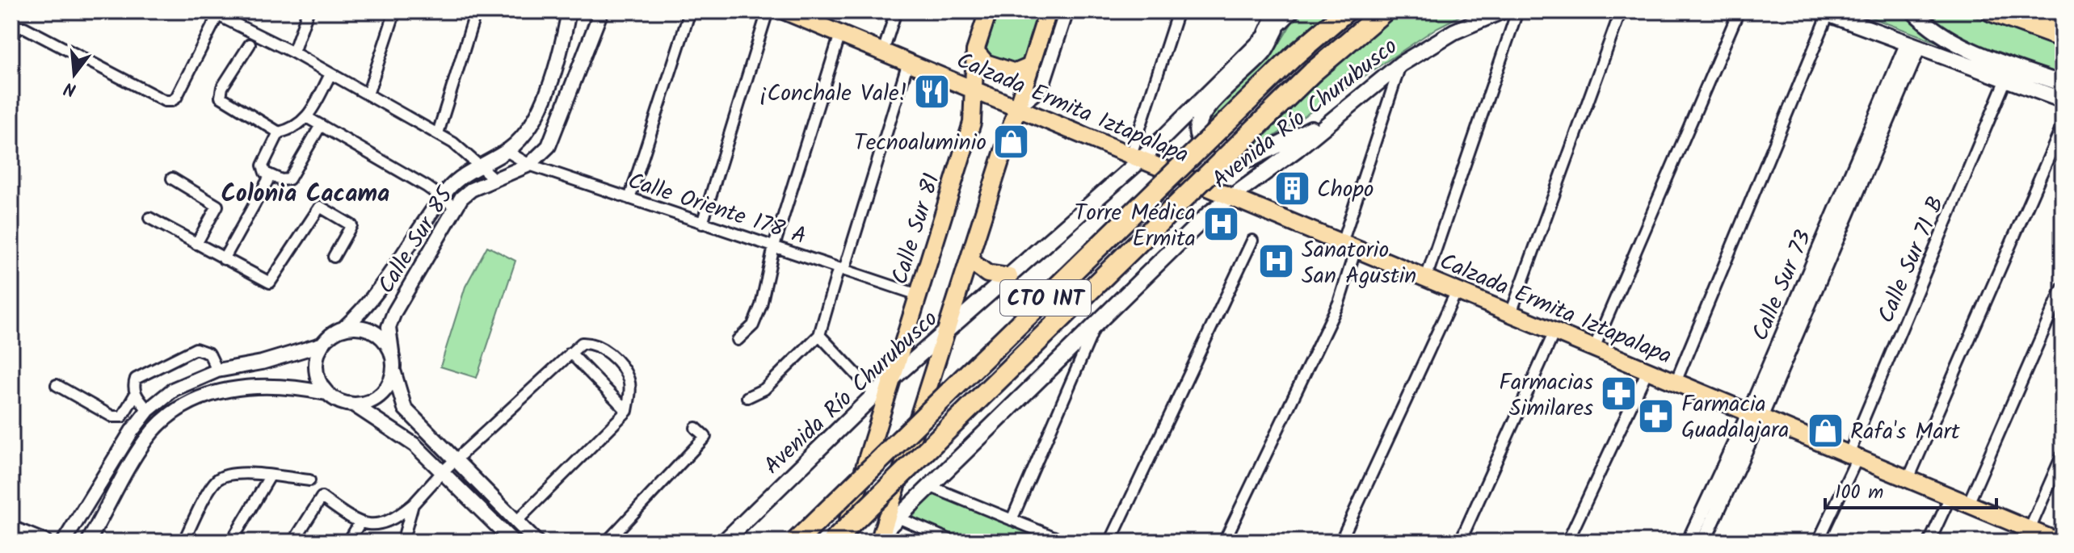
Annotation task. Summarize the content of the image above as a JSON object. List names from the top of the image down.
{
  "streets": {
    "highway": ["CTO INT"],
    "main road": ["Calzada Ermita Iztapalapa", "Avenida Río Churubusco", "Calle Sur 81"],
    "street": [
      "Calle Oriente 178 A",
      "Calle Sur 85",
      "Calle Sur 71 B",
      "Calle Sur 73"
    ]
  },
  "crossings": [
    ["Calzada Ermita Iztapalapa", "Avenida Río Churubusco"],
    ["Calzada Ermita Iztapalapa", "Calle Sur 81"],
    ["Calzada Ermita Iztapalapa", "Calle Sur 71 B"],
    ["Calzada Ermita Iztapalapa", "Calle Sur 73"],
    ["Avenida Río Churubusco", "Calle Sur 81"],
    ["Calle Oriente 178 A", "Calle Sur 81"],
    ["Calle Oriente 178 A", "Calle Sur 85"]
  ],
  "districts": ["Colonia Cacama"],
  "places": {
    "restaurant": ["¡Conchale Vale!"],
    "shop": ["Tecnoaluminio", "Rafa's Mart"],
    "building": ["Chopo"],
    "hospital": ["Torre Médica Ermita", "Sanatorio San Agustin"],
    "pharmacy": ["Farmacias Similares", "Farmacia Guadalajara"]
  },
  "scale_bar": "100 m",
  "north": "bottom"
}
